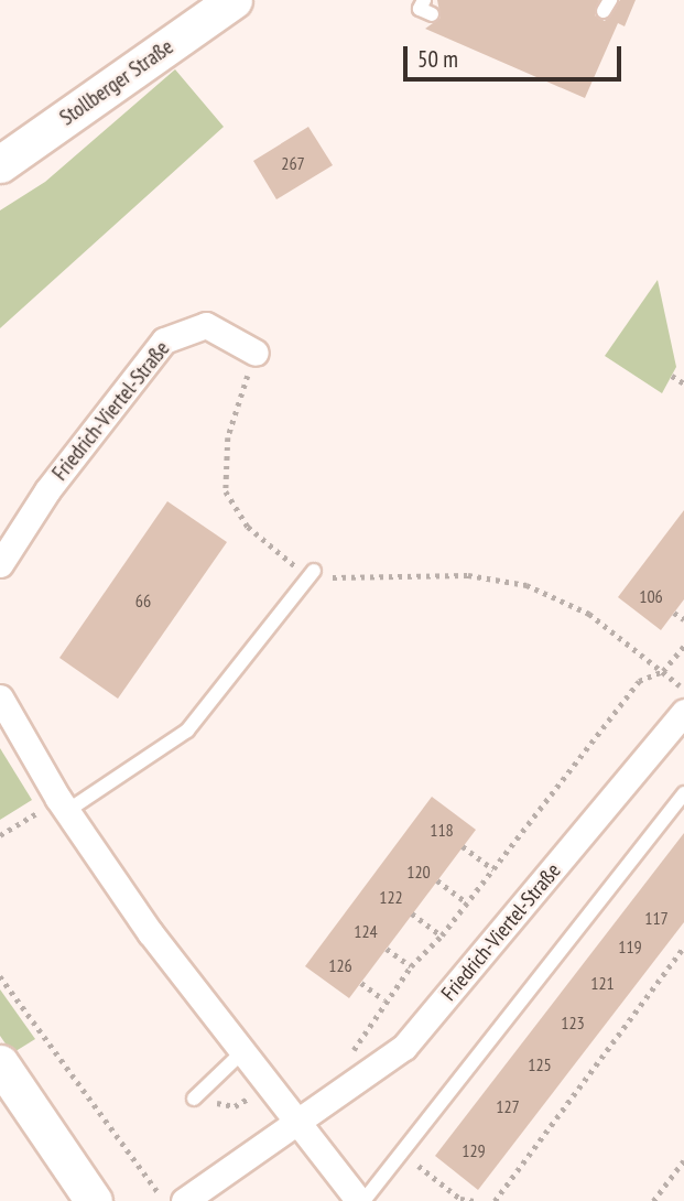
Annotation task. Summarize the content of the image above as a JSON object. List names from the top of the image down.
{
  "streets": {
    "main road": ["Stollberger Straße"],
    "street": ["Friedrich-Viertel-Straße"]
  },
  "house_numbers": [
    "267",
    "106",
    "66",
    "118",
    "120",
    "122",
    "117",
    "124",
    "119",
    "126",
    "121",
    "123",
    "125",
    "127",
    "129"
  ],
  "scale_bar": "50 m"
}
